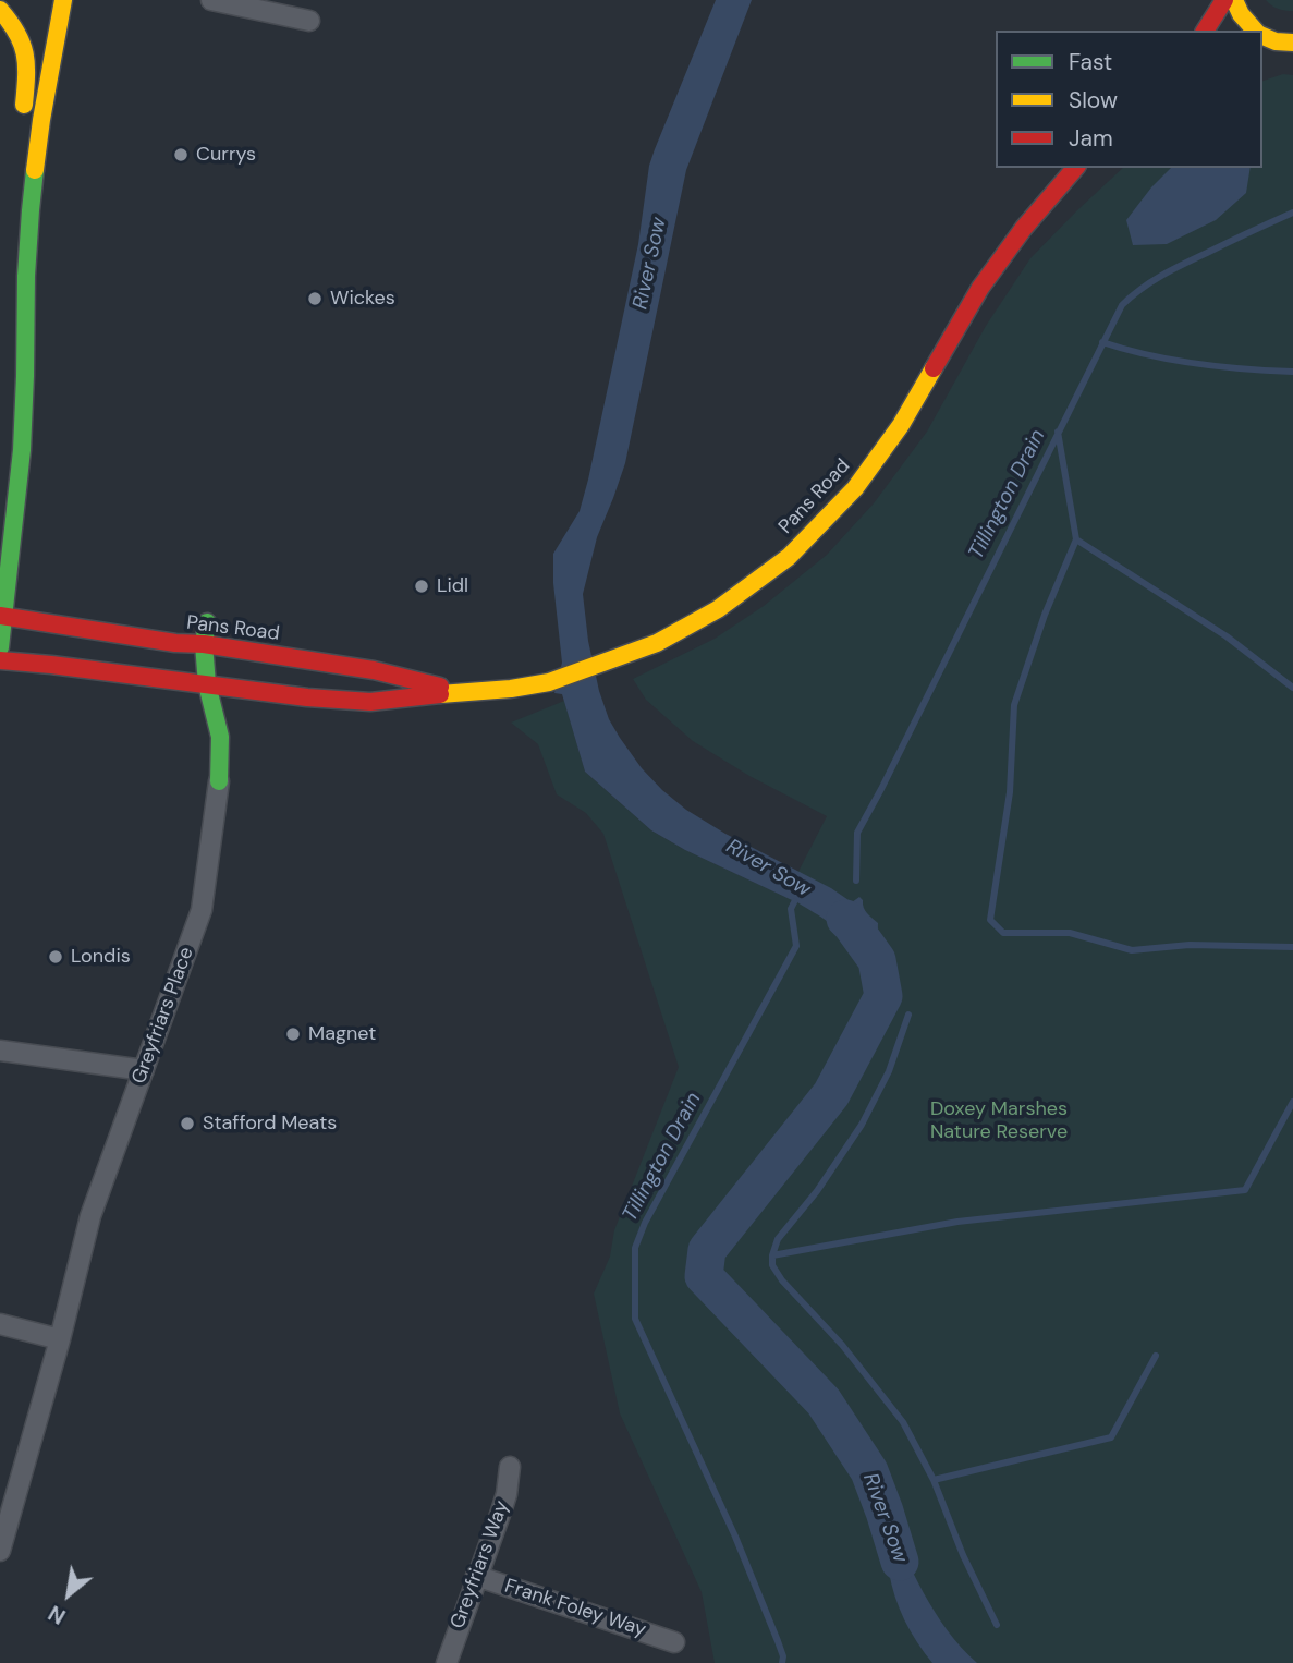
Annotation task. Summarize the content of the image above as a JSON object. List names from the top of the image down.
{
  "streets": {
    "main road": ["Pans Road", "Greyfriars Place"],
    "street": ["Greyfriars Way", "Frank Foley Way"]
  },
  "crossings": [
    ["Pans Road", "Greyfriars Place"],
    ["Greyfriars Way", "Frank Foley Way"]
  ],
  "water": ["River Sow", "Tillington Drain"],
  "parks": ["Doxey Marshes Nature Reserve"],
  "places": [
    "Currys",
    "Wickes",
    "Lidl",
    "Londis",
    "Magnet",
    "Stafford Meats"
  ],
  "legend": ["Fast", "Slow", "Jam"],
  "north": "bottom left"
}
